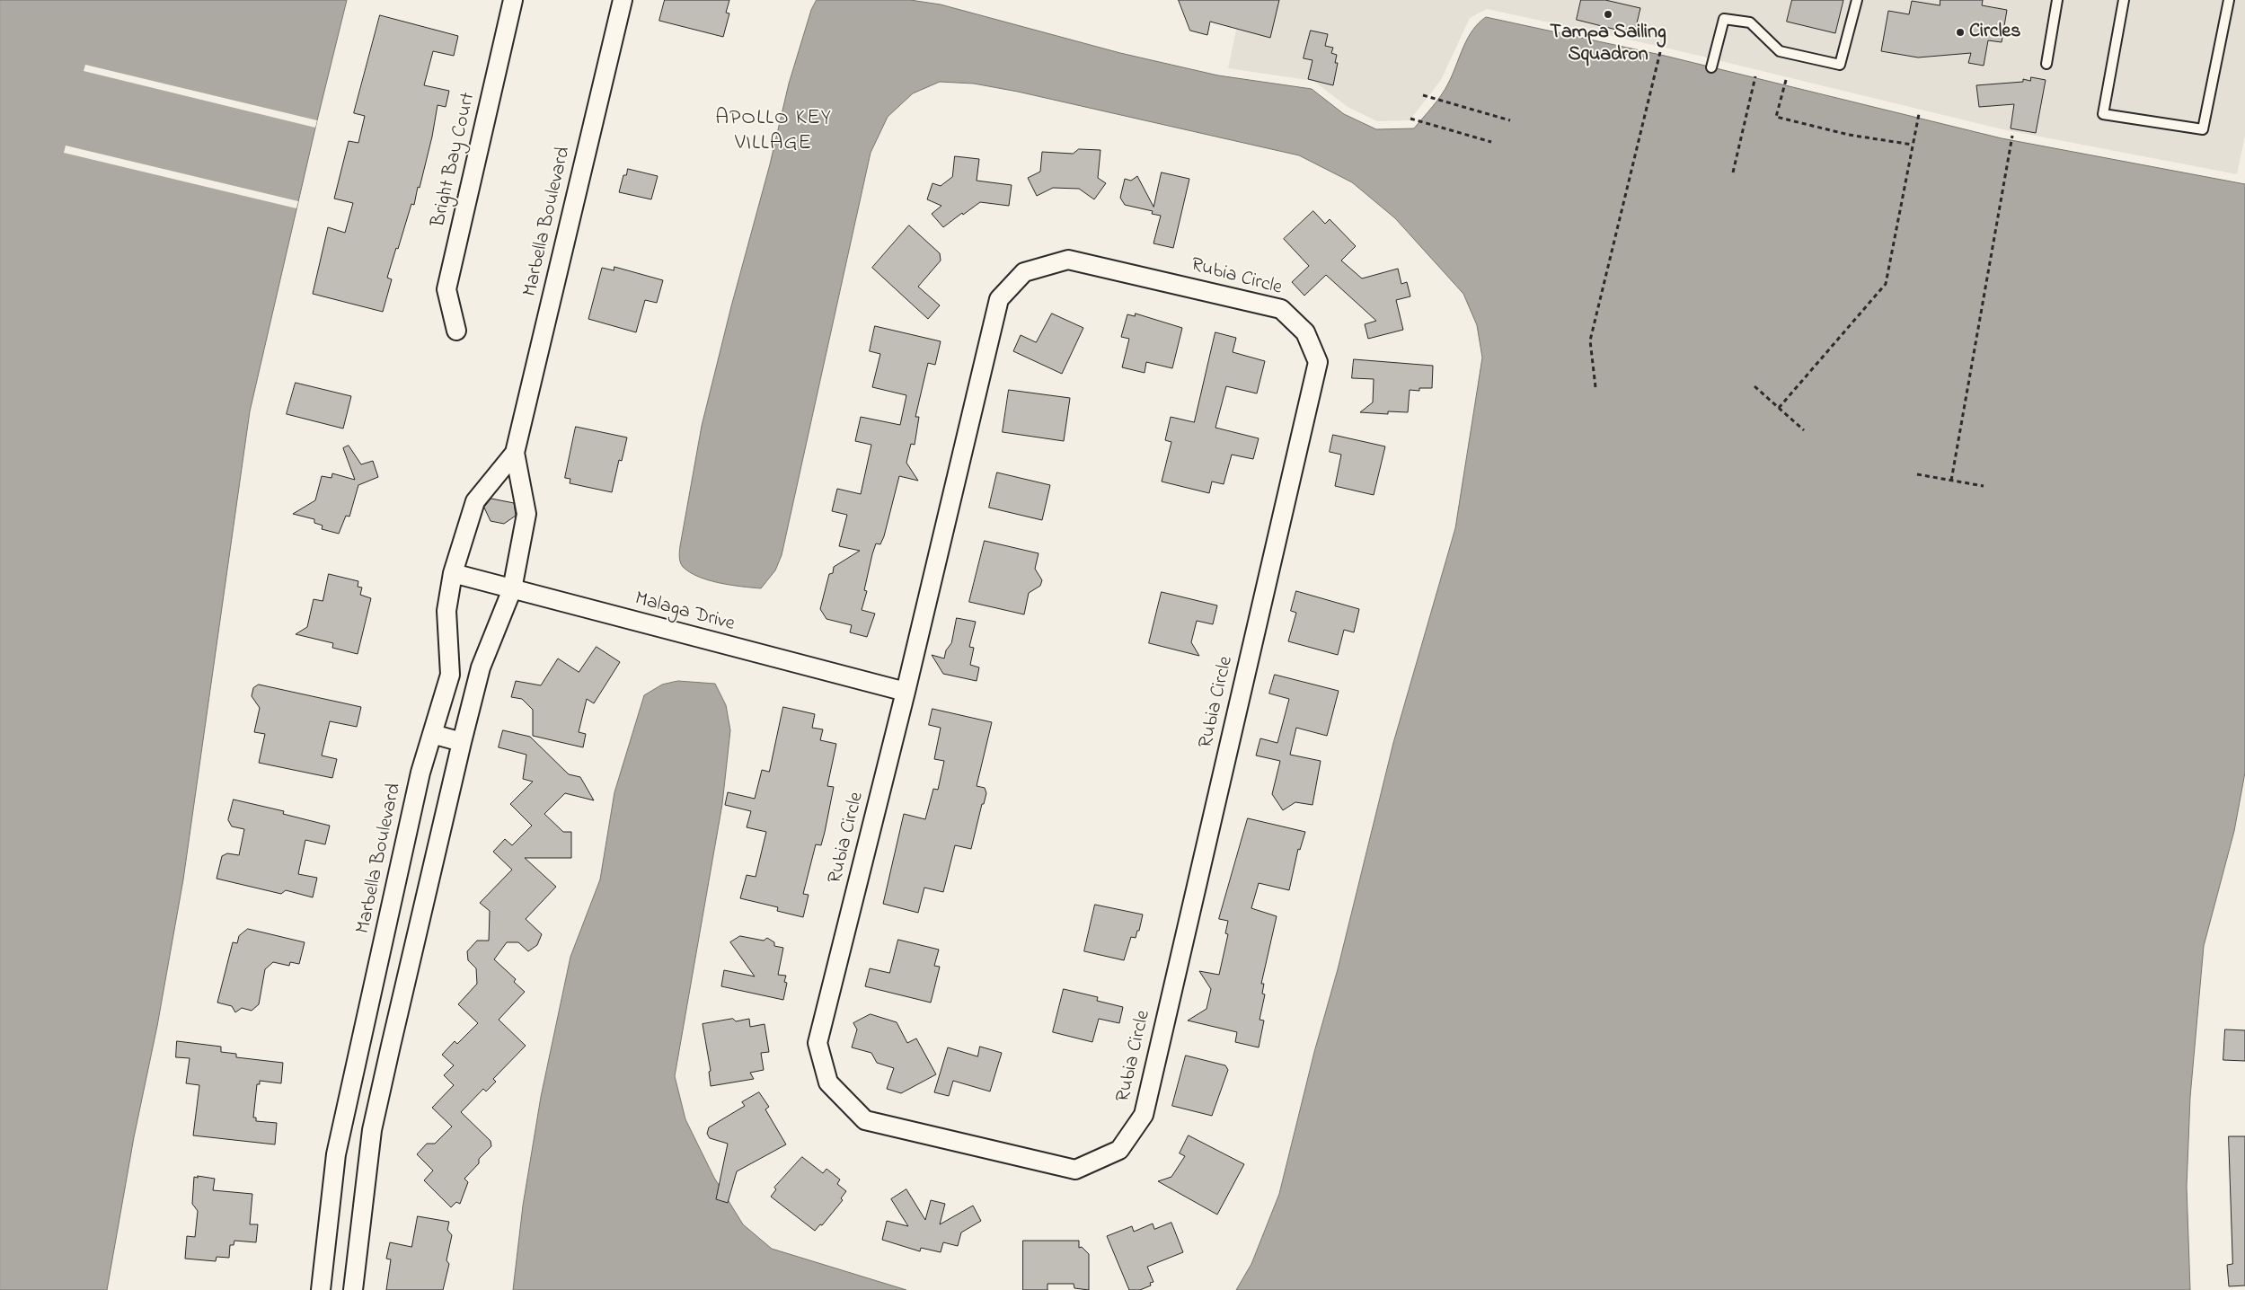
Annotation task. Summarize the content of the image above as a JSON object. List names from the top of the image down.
{
  "streets": {
    "street": [
      "Bright Bay Court",
      "Marbella Boulevard",
      "Rubia Circle",
      "Malaga Drive"
    ]
  },
  "crossings": [
    ["Marbella Boulevard", "Malaga Drive"],
    ["Rubia Circle", "Malaga Drive"]
  ],
  "districts": ["APOLLO KEY VILLAGE"],
  "places": ["Tampa Sailing Squadron", "Circles"]
}
